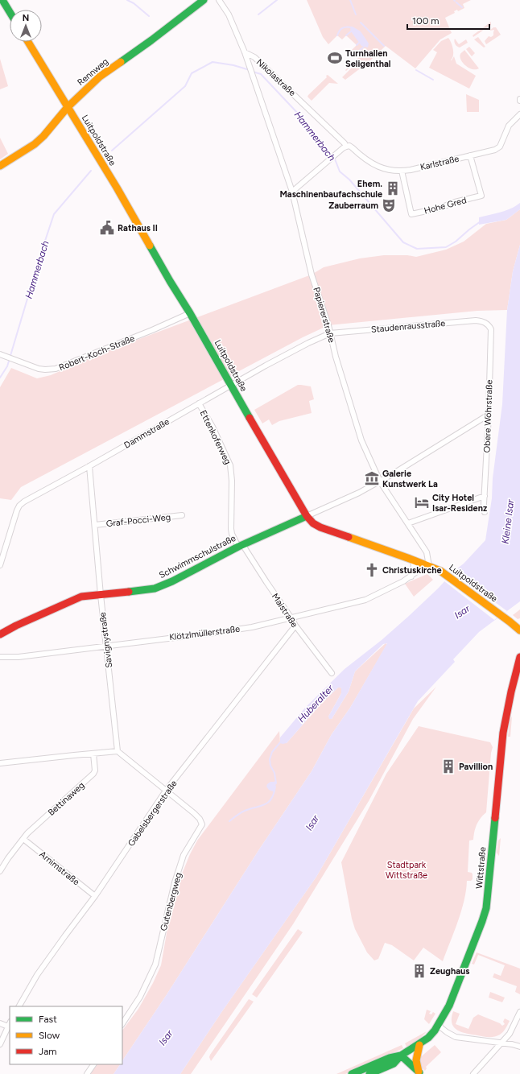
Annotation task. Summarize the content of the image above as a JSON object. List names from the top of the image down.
{
  "streets": {
    "main road": [
      "Rennweg",
      "Luitpoldstraße",
      "Schwimmschulstraße",
      "Wittstraße"
    ],
    "street": [
      "Nikolastraße",
      "Karlstraße",
      "Hohe Gred",
      "Papiererstraße",
      "Staudenrausstraße",
      "Robert-Koch-Straße",
      "Obere Wöhrstraße",
      "Dammstraße",
      "Ettenkoferweg",
      "Graf-Pocci-Weg",
      "Maistraße",
      "Klötzlmüllerstraße",
      "Savignystraße",
      "Bettinaweg",
      "Gabelsbergerstraße",
      "Arnimstraße",
      "Gutenbergweg"
    ]
  },
  "crossings": [
    ["Rennweg", "Luitpoldstraße"],
    ["Nikolastraße", "Karlstraße"],
    ["Nikolastraße", "Papiererstraße"],
    ["Luitpoldstraße", "Papiererstraße"],
    ["Luitpoldstraße", "Robert-Koch-Straße"],
    ["Luitpoldstraße", "Dammstraße"],
    ["Luitpoldstraße", "Schwimmschulstraße"],
    ["Luitpoldstraße", "Klötzlmüllerstraße"],
    ["Karlstraße", "Hohe Gred"],
    ["Papiererstraße", "Staudenrausstraße"],
    ["Papiererstraße", "Dammstraße"],
    ["Papiererstraße", "Schwimmschulstraße"],
    ["Papiererstraße", "Klötzlmüllerstraße"],
    ["Staudenrausstraße", "Obere Wöhrstraße"],
    ["Staudenrausstraße", "Dammstraße"],
    ["Obere Wöhrstraße", "Schwimmschulstraße"],
    ["Dammstraße", "Ettenkoferweg"],
    ["Dammstraße", "Savignystraße"],
    ["Ettenkoferweg", "Schwimmschulstraße"],
    ["Ettenkoferweg", "Maistraße"],
    ["Graf-Pocci-Weg", "Savignystraße"],
    ["Schwimmschulstraße", "Maistraße"],
    ["Schwimmschulstraße", "Savignystraße"],
    ["Maistraße", "Klötzlmüllerstraße"],
    ["Maistraße", "Gabelsbergerstraße"],
    ["Klötzlmüllerstraße", "Savignystraße"],
    ["Bettinaweg", "Arnimstraße"],
    ["Gabelsbergerstraße", "Arnimstraße"],
    ["Gabelsbergerstraße", "Gutenbergweg"]
  ],
  "water": [
    "Hammerbach",
    "Kleine Isar",
    "Isar",
    "Huberalter"
  ],
  "parks": ["Stadtpark Wittstraße"],
  "places": {
    "sports": ["Turnhallen Seligenthal"],
    "building": ["Ehem. Maschinenbaufachschule", "Pavillion", "Zeughaus"],
    "theatre": ["Zauberraum"],
    "public building": ["Rathaus II"],
    "museum": ["Galerie Kunstwerk La"],
    "hotel": ["City Hotel Isar-Residenz"],
    "church": ["Christuskirche"]
  },
  "legend": ["Fast", "Slow", "Jam"],
  "scale_bar": "100 m",
  "north": "top"
}
